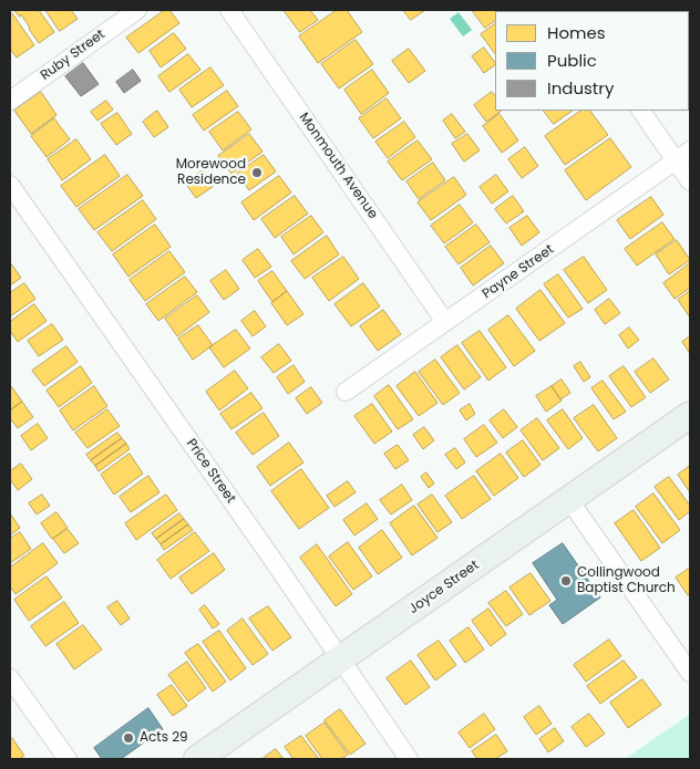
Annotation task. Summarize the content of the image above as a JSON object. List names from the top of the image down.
{
  "streets": {
    "main road": ["Joyce Street"],
    "street": [
      "Ruby Street",
      "Monmouth Avenue",
      "Payne Street",
      "Price Street"
    ]
  },
  "crossings": [
    ["Monmouth Avenue", "Payne Street"],
    ["Price Street", "Joyce Street"]
  ],
  "places": ["Morewood Residence", "Collingwood Baptist Church", "Acts 29"],
  "legend": ["Homes", "Public", "Industry"]
}
